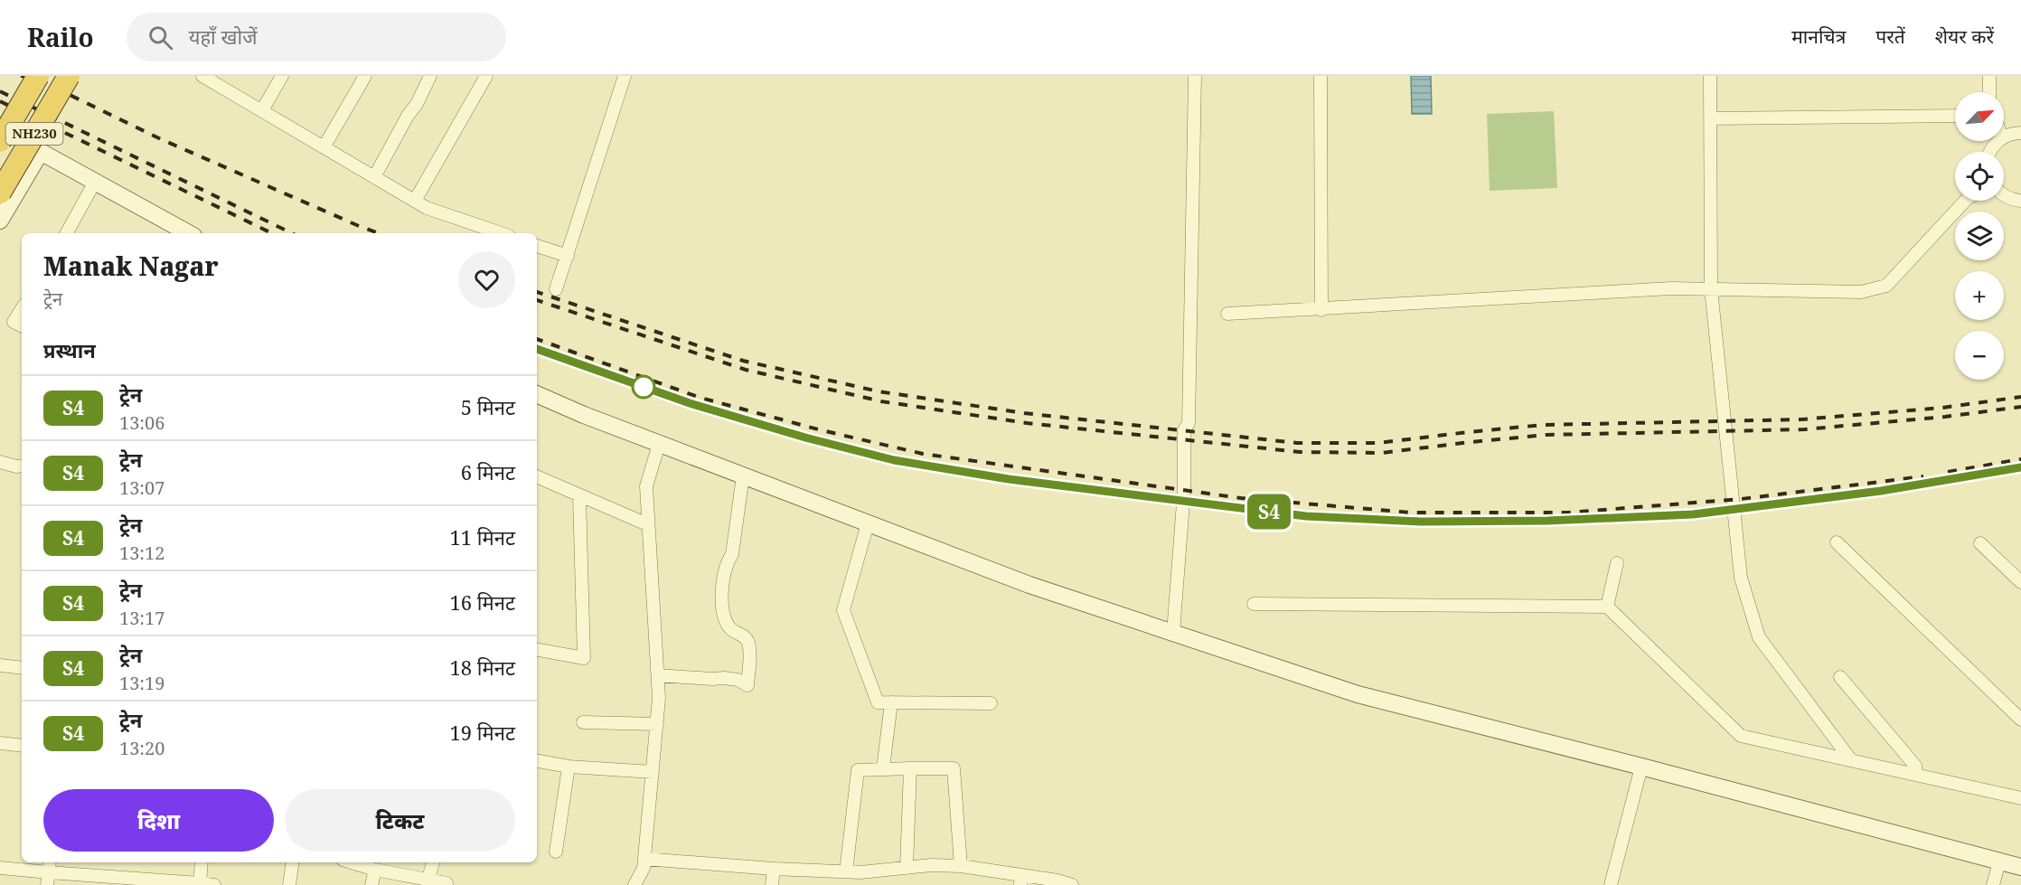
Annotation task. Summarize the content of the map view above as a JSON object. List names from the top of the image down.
{
  "streets": {
    "highway": ["NH230"]
  },
  "north": "top right",
  "page": {
    "header": "Railo",
    "search": "यहाँ खोजें",
    "nav": ["मानचित्र", "परतें", "शेयर करें"],
    "on_map": "S4",
    "map_buttons": ["+", "−"],
    "heading": [
      ["Manak Nagar", "ट्रेन"],
      "प्रस्थान"
    ],
    "list": [
      {
        "mark": "S4",
        "name": "ट्रेन",
        "note": "13:06",
        "value": "5 मिनट"
      },
      {
        "mark": "S4",
        "name": "ट्रेन",
        "note": "13:07",
        "value": "6 मिनट"
      },
      {
        "mark": "S4",
        "name": "ट्रेन",
        "note": "13:12",
        "value": "11 मिनट"
      },
      {
        "mark": "S4",
        "name": "ट्रेन",
        "note": "13:17",
        "value": "16 मिनट"
      },
      {
        "mark": "S4",
        "name": "ट्रेन",
        "note": "13:19",
        "value": "18 मिनट"
      },
      {
        "mark": "S4",
        "name": "ट्रेन",
        "note": "13:20",
        "value": "19 मिनट"
      }
    ],
    "buttons": ["दिशा", "टिकट"]
  }
}
